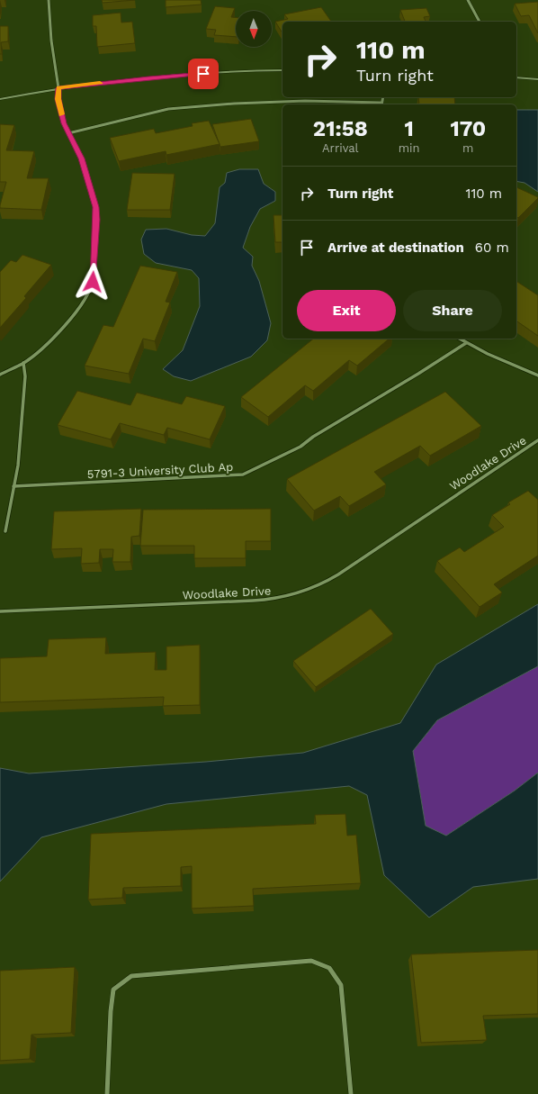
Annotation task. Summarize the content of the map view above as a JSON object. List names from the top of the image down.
{
  "streets": {
    "street": ["Woodlake Drive", "5791-3 University Club Ap"]
  },
  "north": "bottom",
  "page": {
    "turn": ["110 m", "Turn right"],
    "eta": [
      "21:58",
      "Arrival",
      "1",
      "min",
      "170",
      "m"
    ],
    "list": [
      {
        "name": "Turn right",
        "value": "110 m"
      },
      {
        "name": "Arrive at destination",
        "value": "60 m"
      }
    ],
    "buttons": ["Exit", "Share"]
  }
}
